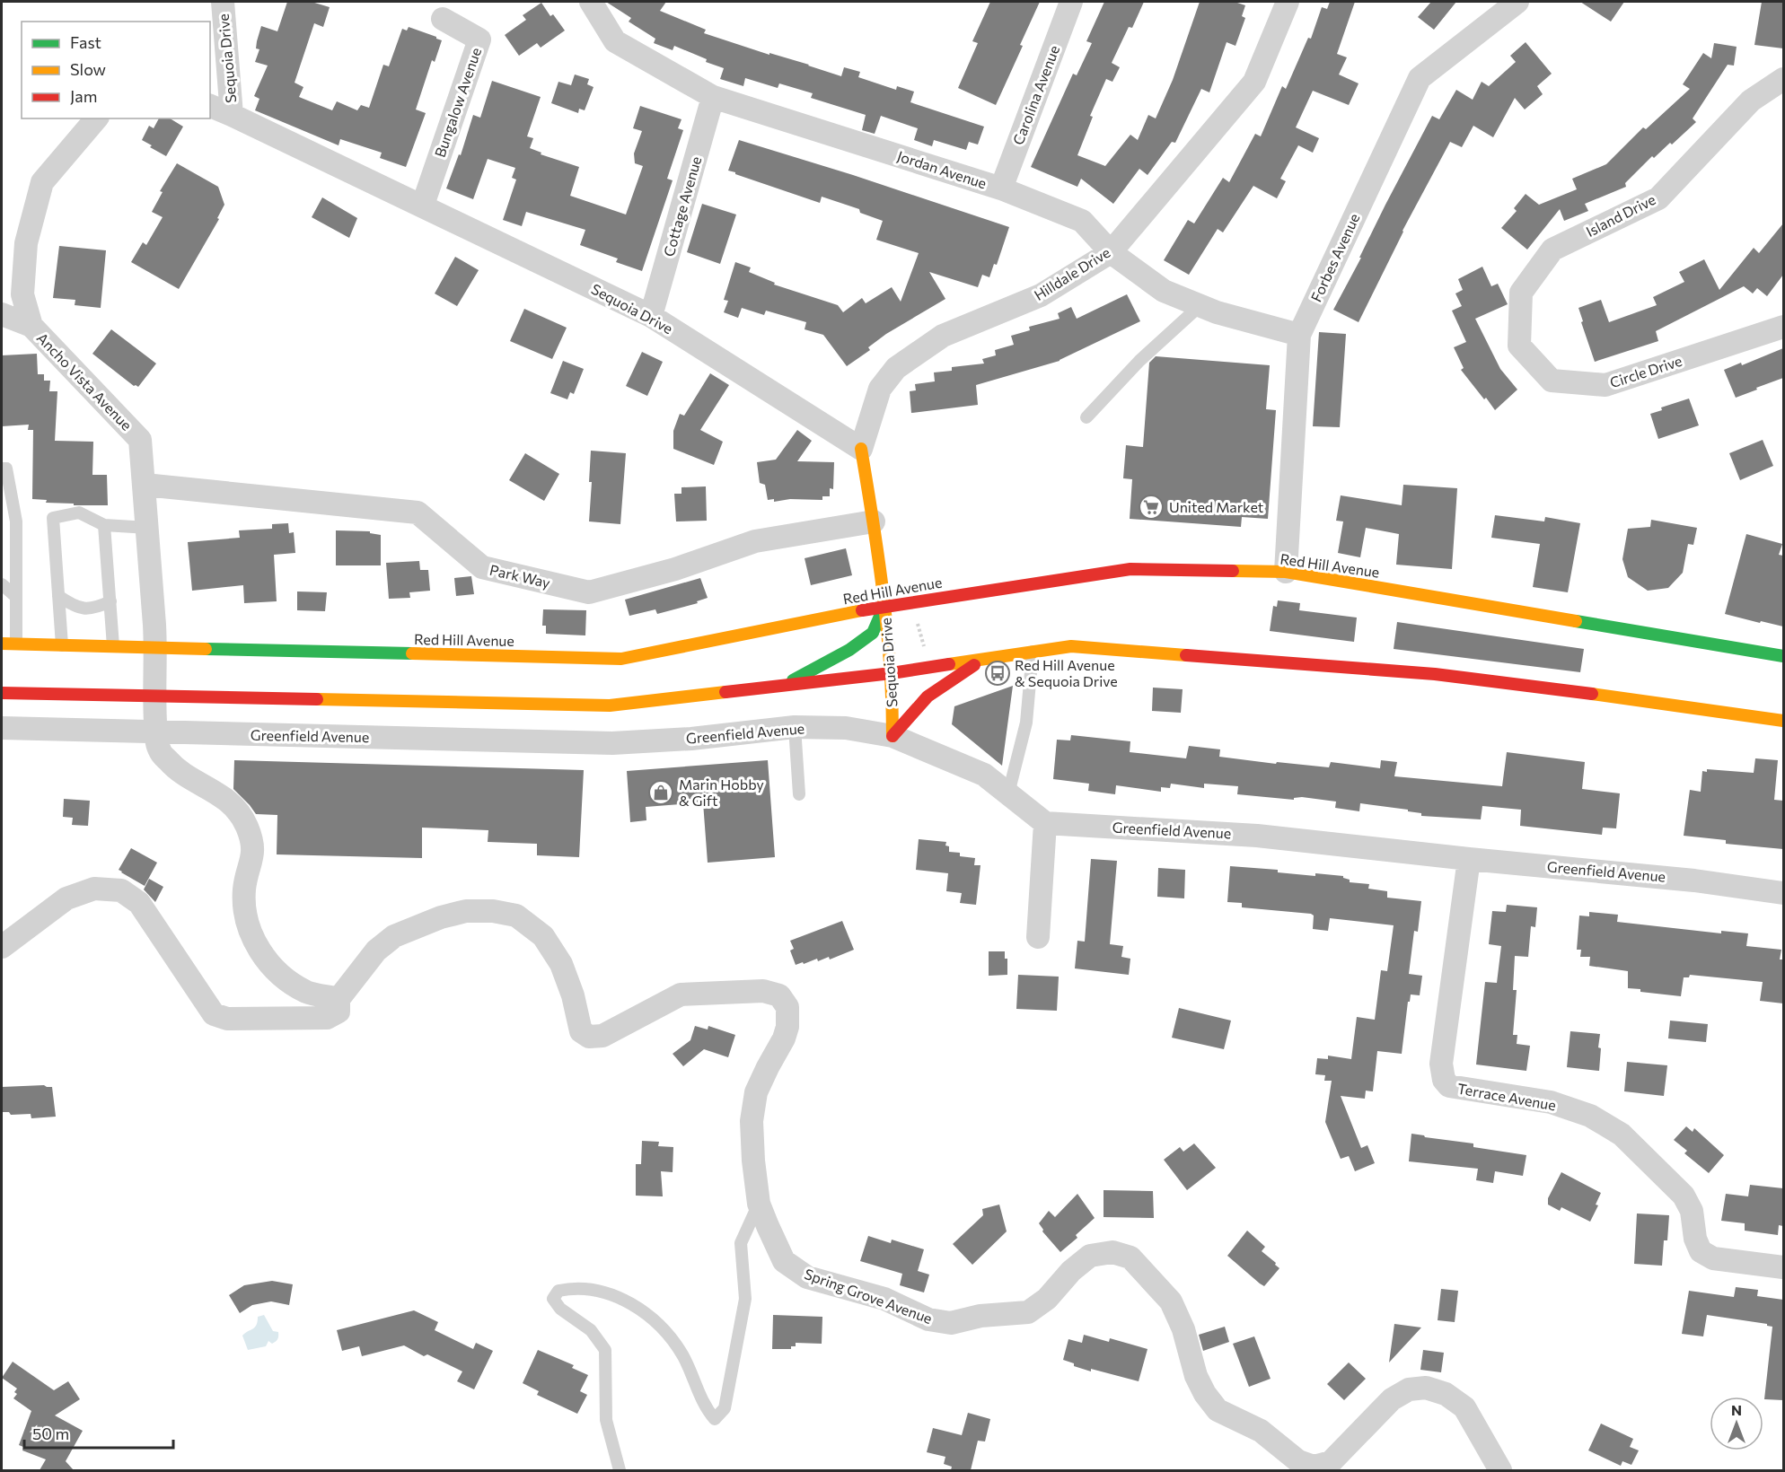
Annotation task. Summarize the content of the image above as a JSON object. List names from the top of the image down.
{
  "streets": {
    "main road": ["Sequoia Drive", "Red Hill Avenue"],
    "street": [
      "Carolina Avenue",
      "Bungalow Avenue",
      "Jordan Avenue",
      "Cottage Avenue",
      "Island Drive",
      "Forbes Avenue",
      "Hilldale Drive",
      "Circle Drive",
      "Ancho Vista Avenue",
      "Park Way",
      "Greenfield Avenue",
      "Terrace Avenue",
      "Spring Grove Avenue"
    ]
  },
  "crossings": [
    ["Sequoia Drive", "Bungalow Avenue"],
    ["Sequoia Drive", "Cottage Avenue"],
    ["Sequoia Drive", "Hilldale Drive"],
    ["Sequoia Drive", "Red Hill Avenue"],
    ["Sequoia Drive", "Park Way"],
    ["Sequoia Drive", "Greenfield Avenue"],
    ["Carolina Avenue", "Jordan Avenue"],
    ["Jordan Avenue", "Cottage Avenue"],
    ["Jordan Avenue", "Forbes Avenue"],
    ["Jordan Avenue", "Hilldale Drive"],
    ["Island Drive", "Circle Drive"],
    ["Forbes Avenue", "Red Hill Avenue"],
    ["Ancho Vista Avenue", "Red Hill Avenue"],
    ["Ancho Vista Avenue", "Park Way"],
    ["Ancho Vista Avenue", "Greenfield Avenue"],
    ["Greenfield Avenue", "Terrace Avenue"]
  ],
  "places": {
    "supermarket": ["United Market"],
    "bus stop": ["Red Hill Avenue & Sequoia Drive"],
    "shop": ["Marin Hobby & Gift"]
  },
  "legend": ["Fast", "Slow", "Jam"],
  "scale_bar": "50 m",
  "north": "top"
}
